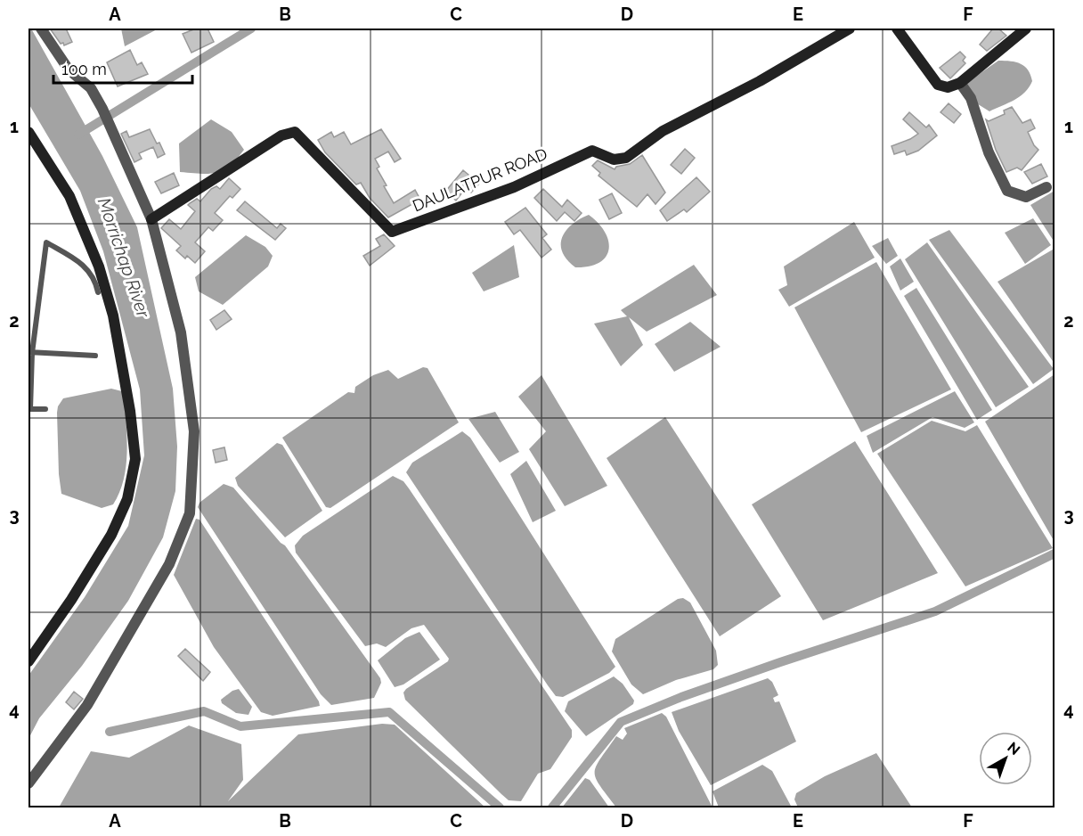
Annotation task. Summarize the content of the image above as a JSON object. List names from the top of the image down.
{
  "streets": {
    "street": ["DAULATPUR ROAD"]
  },
  "water": ["Morrichap River"],
  "scale_bar": "100 m",
  "north": "top right",
  "grid": {
    "columns": [
      "A",
      "B",
      "C",
      "D",
      "E",
      "F"
    ],
    "rows": [
      "1",
      "2",
      "3",
      "4"
    ]
  }
}
